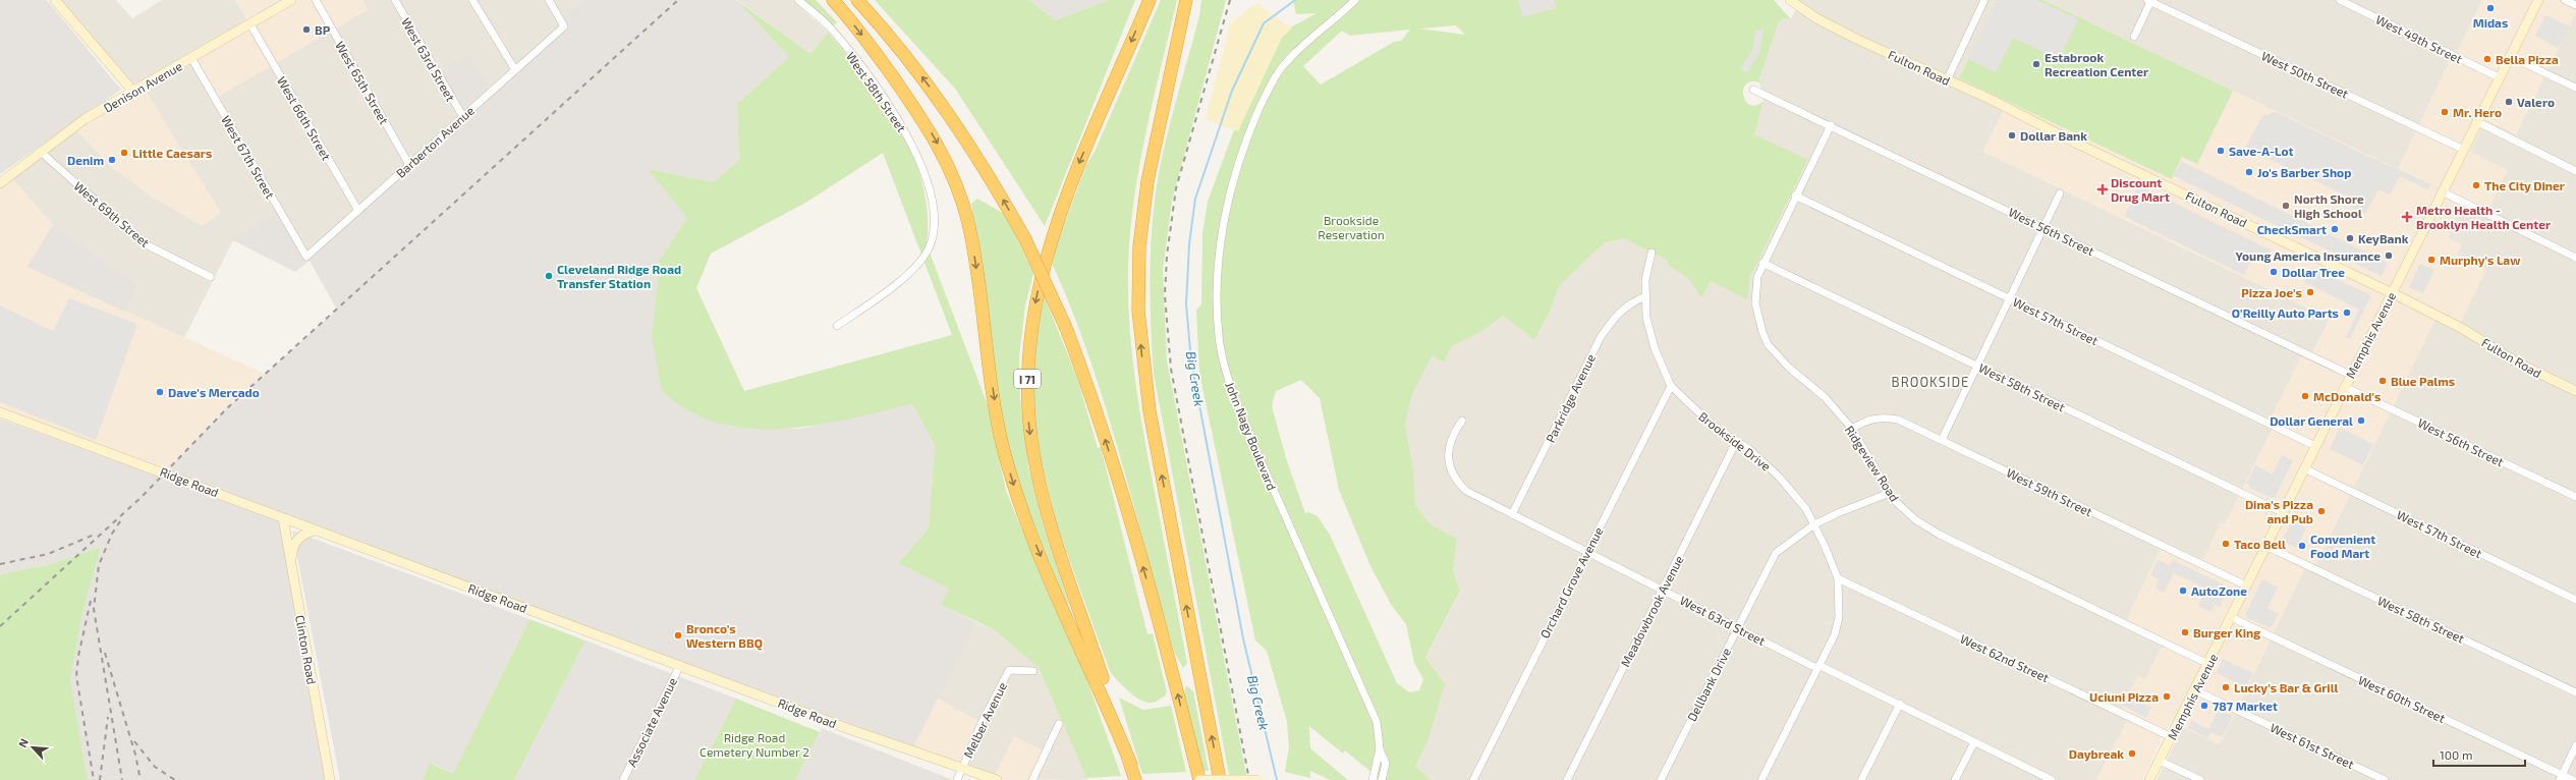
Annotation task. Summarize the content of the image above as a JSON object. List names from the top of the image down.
{
  "streets": {
    "highway": ["I 71"],
    "main road": [
      "Fulton Road",
      "Denison Avenue",
      "Memphis Avenue",
      "Ridge Road",
      "Clinton Road"
    ],
    "street": [
      "West 49th Street",
      "West 63rd Street",
      "West 50th Street",
      "West 65th Street",
      "West 58th Street",
      "West 66th Street",
      "Barberton Avenue",
      "West 67th Street",
      "West 69th Street",
      "West 56th Street",
      "West 57th Street",
      "Parkridge Avenue",
      "John Nagy Boulevard",
      "Brookside Drive",
      "Ridgeview Road",
      "West 59th Street",
      "Orchard Grove Avenue",
      "Meadowbrook Avenue",
      "West 62nd Street",
      "Dellbank Drive",
      "West 60th Street",
      "Melber Avenue",
      "Associate Avenue",
      "West 61st Street"
    ]
  },
  "crossings": [
    ["West 49th Street", "Memphis Avenue"],
    ["West 63rd Street", "Barberton Avenue"],
    ["West 63rd Street", "Parkridge Avenue"],
    ["West 63rd Street", "Brookside Drive"],
    ["West 63rd Street", "Orchard Grove Avenue"],
    ["West 63rd Street", "Meadowbrook Avenue"],
    ["West 63rd Street", "Dellbank Drive"],
    ["Fulton Road", "Memphis Avenue"],
    ["West 50th Street", "Memphis Avenue"],
    ["West 65th Street", "Barberton Avenue"],
    ["Denison Avenue", "West 66th Street"],
    ["Denison Avenue", "West 67th Street"],
    ["Denison Avenue", "West 69th Street"],
    ["West 58th Street", "Memphis Avenue"],
    ["West 58th Street", "Ridgeview Road"],
    ["West 66th Street", "Barberton Avenue"],
    ["Barberton Avenue", "West 67th Street"],
    ["West 56th Street", "Memphis Avenue"],
    ["West 56th Street", "Ridgeview Road"],
    ["West 57th Street", "Memphis Avenue"],
    ["West 57th Street", "Ridgeview Road"],
    ["Memphis Avenue", "Ridgeview Road"],
    ["Memphis Avenue", "West 59th Street"],
    ["Memphis Avenue", "West 62nd Street"],
    ["Memphis Avenue", "West 60th Street"],
    ["Memphis Avenue", "West 61st Street"],
    ["Parkridge Avenue", "Brookside Drive"],
    ["Brookside Drive", "Orchard Grove Avenue"],
    ["Brookside Drive", "Meadowbrook Avenue"],
    ["Brookside Drive", "West 62nd Street"],
    ["Brookside Drive", "Dellbank Drive"],
    ["Ridgeview Road", "West 59th Street"],
    ["Ridgeview Road", "Dellbank Drive"],
    ["Ridge Road", "Clinton Road"],
    ["Ridge Road", "Melber Avenue"],
    ["Ridge Road", "Associate Avenue"]
  ],
  "districts": ["BROOKSIDE"],
  "water": ["Big Creek"],
  "parks": ["Brookside Reservation", "Ridge Road Cemetery Number 2"],
  "places": {
    "other": [
      "Midas",
      "BP",
      "Bella Pizza",
      "Estabrook Recreation Center",
      "Valero",
      "Mr. Hero",
      "Dollar Bank",
      "Save-A-Lot",
      "Little Caesars",
      "Denim",
      "Jo's Barber Shop",
      "The City Diner",
      "North Shore High School",
      "CheckSmart",
      "KeyBank",
      "Young America Insurance",
      "Murphy's Law",
      "Dollar Tree",
      "Cleveland Ridge Road Transfer Station",
      "Pizza Joe's",
      "O'Reilly Auto Parts",
      "Blue Palms",
      "Dave's Mercado",
      "McDonald's",
      "Dollar General",
      "Dina's Pizza and Pub",
      "Taco Bell",
      "Convenient Food Mart",
      "AutoZone",
      "Burger King",
      "Bronco’s Western BBQ",
      "Lucky's Bar & Grill",
      "Uciuni Pizza",
      "787 Market",
      "Daybreak"
    ],
    "health": ["Discount Drug Mart", "Metro Health - Brooklyn Health Center"]
  },
  "scale_bar": "100 m",
  "north": "top left"
}
